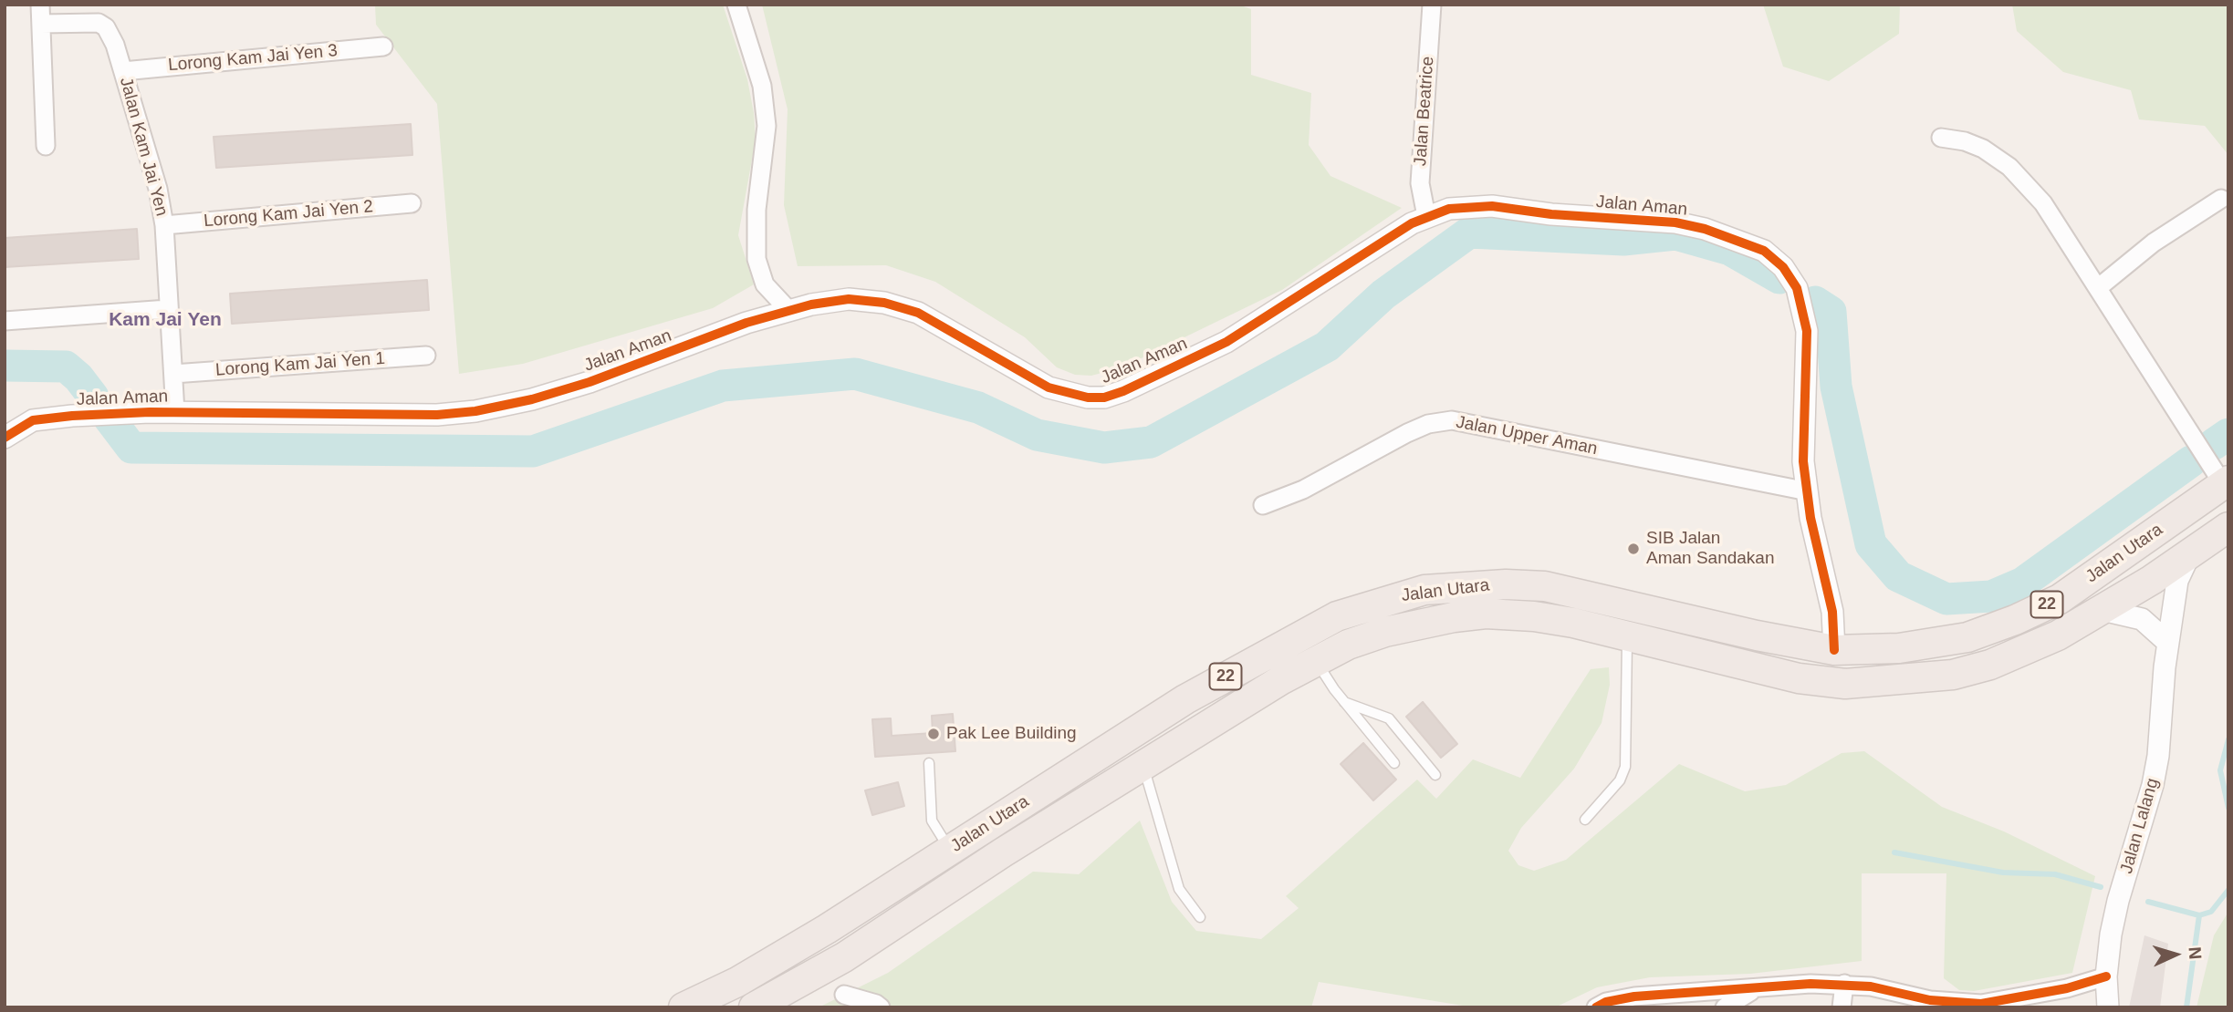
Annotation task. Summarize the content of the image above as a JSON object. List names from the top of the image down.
{
  "streets": {
    "highway": ["Jalan Utara", "22"],
    "street": [
      "Lorong Kam Jai Yen 3",
      "Jalan Beatrice",
      "Jalan Kam Jai Yen",
      "Jalan Aman",
      "Lorong Kam Jai Yen 2",
      "Lorong Kam Jai Yen 1",
      "Jalan Upper Aman",
      "Jalan Lalang"
    ]
  },
  "crossings": [
    ["Lorong Kam Jai Yen 3", "Jalan Kam Jai Yen"],
    ["Jalan Beatrice", "Jalan Aman"],
    ["Jalan Kam Jai Yen", "Jalan Aman"],
    ["Jalan Kam Jai Yen", "Lorong Kam Jai Yen 2"],
    ["Jalan Kam Jai Yen", "Lorong Kam Jai Yen 1"],
    ["Jalan Aman", "Jalan Upper Aman"],
    ["Jalan Aman", "Jalan Utara"],
    ["Jalan Utara", "Jalan Lalang"]
  ],
  "districts": ["Kam Jai Yen"],
  "places": ["SIB Jalan Aman Sandakan", "Pak Lee Building"],
  "north": "right"
}
